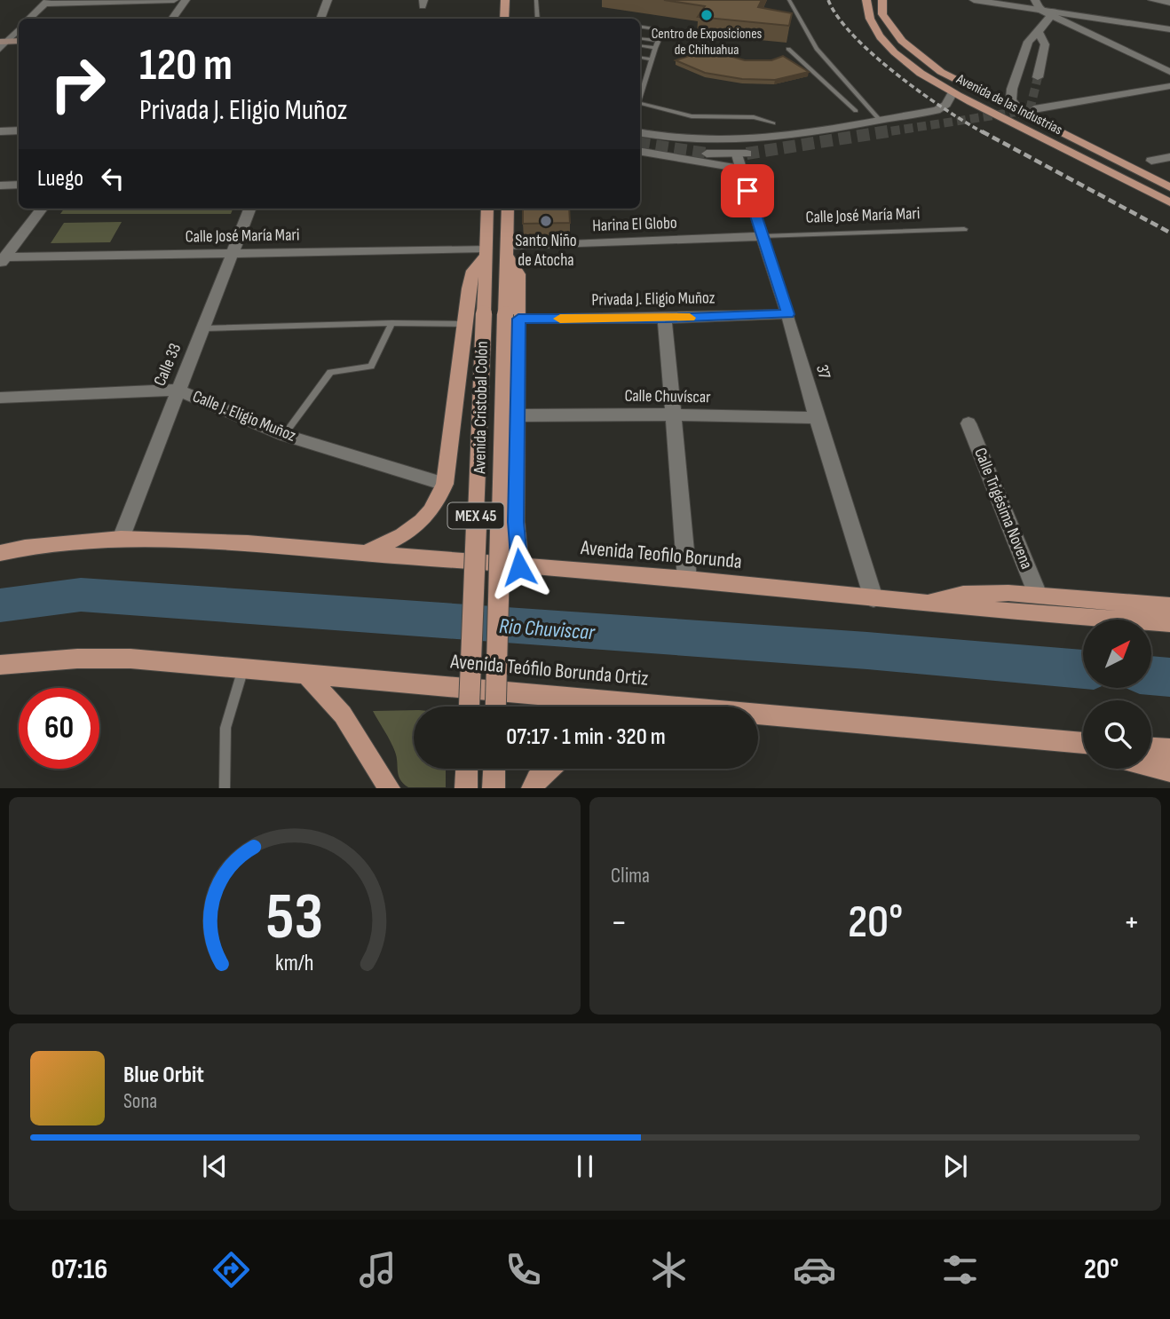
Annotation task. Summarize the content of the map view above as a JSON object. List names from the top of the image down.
{
  "streets": {
    "main road": [
      "Avenida de las Industrias",
      "Avenida Cristobal Colón",
      "MEX 45",
      "Avenida Teofilo Borunda",
      "Avenida Teófilo Borunda Ortiz"
    ],
    "street": [
      "Calle José María Mari",
      "Harina El Globo",
      "Privada J. Eligio Muñoz",
      "Calle 33",
      "37",
      "Calle Chuvíscar",
      "Calle J. Eligio Muñoz",
      "Calle Trigésima Novena"
    ]
  },
  "crossings": [
    ["Calle José María Mari", "Harina El Globo"],
    ["Calle José María Mari", "Calle 33"],
    ["Calle José María Mari", "37"],
    ["Calle José María Mari", "Avenida Cristobal Colón"],
    ["Calle José María Mari", "MEX 45"],
    ["Harina El Globo", "37"],
    ["Privada J. Eligio Muñoz", "37"],
    ["Privada J. Eligio Muñoz", "Avenida Cristobal Colón"],
    ["Calle 33", "Calle J. Eligio Muñoz"],
    ["Calle 33", "Avenida Teofilo Borunda"],
    ["37", "Calle Chuvíscar"],
    ["37", "Avenida Teofilo Borunda"],
    ["Avenida Cristobal Colón", "MEX 45"]
  ],
  "water": ["Rio Chuviscar"],
  "places": ["Centro de Exposiciones de Chihuahua", "Santo Niño de Atocha"],
  "north": "top right",
  "page": {
    "turn": ["120 m", "Privada J. Eligio Muñoz"],
    "then": "Luego",
    "limit": "60",
    "trip": "07:17 · 1 min · 320 m",
    "tile": "Clima",
    "heat": ["−", "20°", "+"],
    "song": ["Blue Orbit", "Sona"],
    "tabs": ["07:16", "20°"],
    "gauge": ["53", "km/h"]
  }
}
